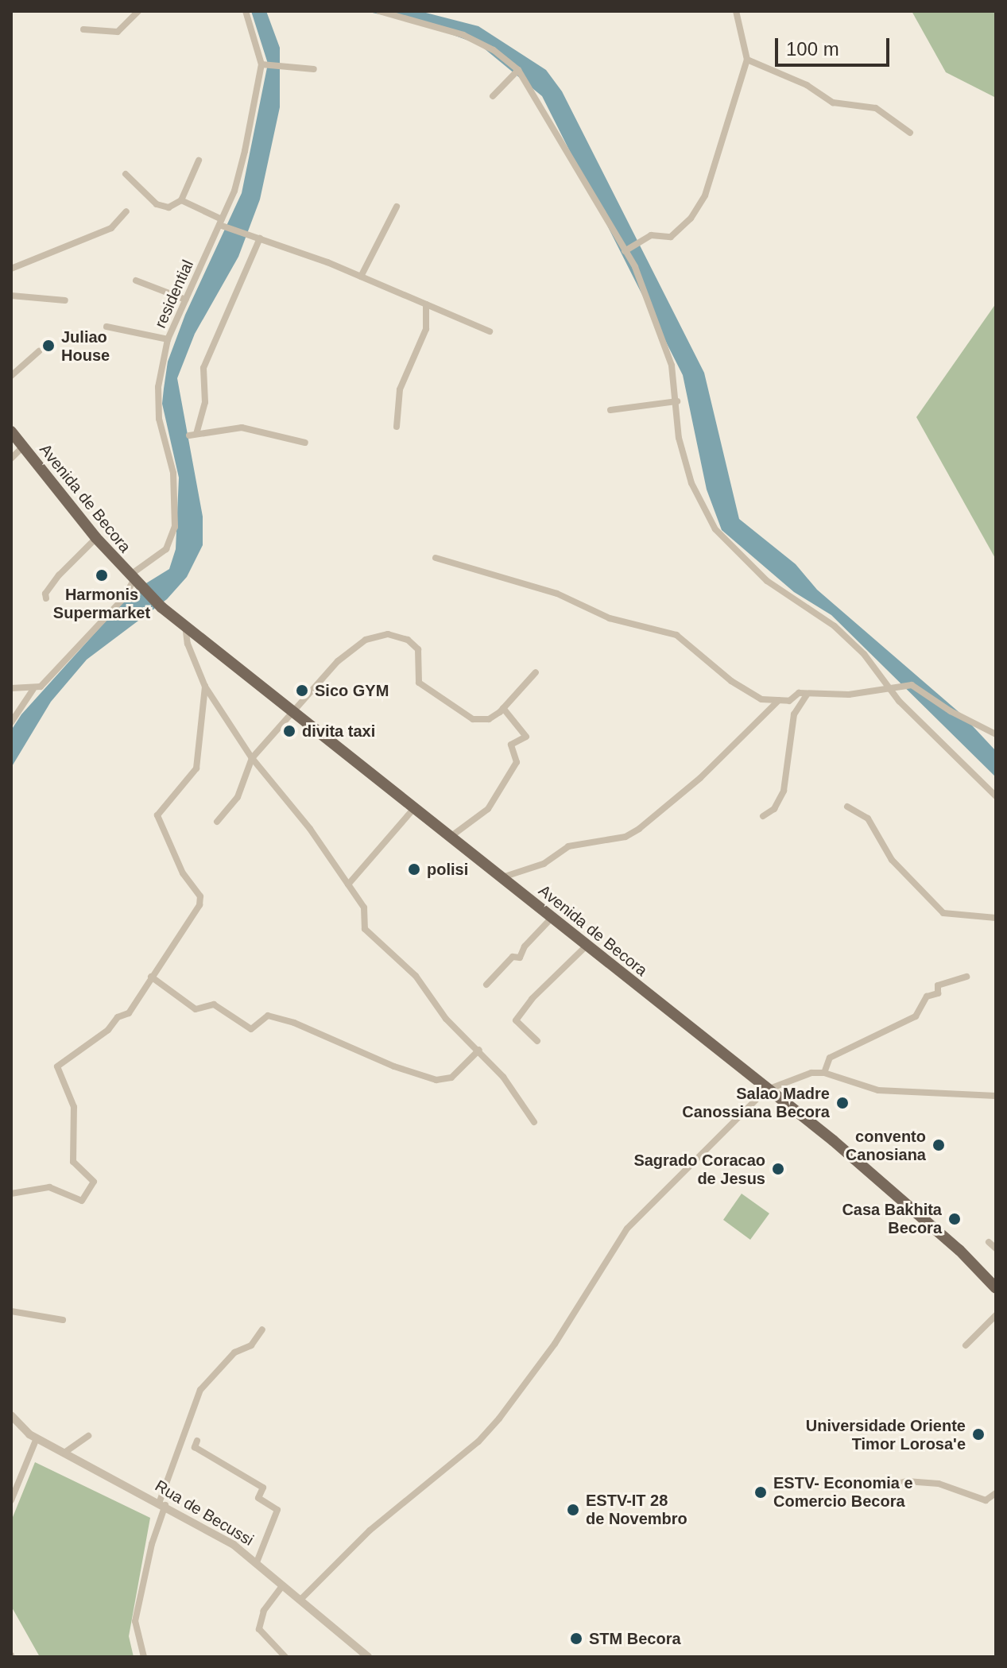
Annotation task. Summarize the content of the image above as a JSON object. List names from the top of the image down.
{
  "streets": {
    "main road": ["Avenida de Becora"],
    "street": ["residential", "Rua de Becussi"]
  },
  "crossings": [
    ["residential", "Avenida de Becora"]
  ],
  "places": [
    "Juliao House",
    "Harmonis Supermarket",
    "Sico GYM",
    "divita taxi",
    "polisi",
    "Salao Madre Canossiana Becora",
    "convento Canosiana",
    "Sagrado Coracao de Jesus",
    "Casa Bakhita Becora",
    "Universidade Oriente Timor Lorosa'e",
    "ESTV- Economia e Comercio Becora",
    "ESTV-IT 28 de Novembro",
    "STM Becora"
  ],
  "scale_bar": "100 m"
}
